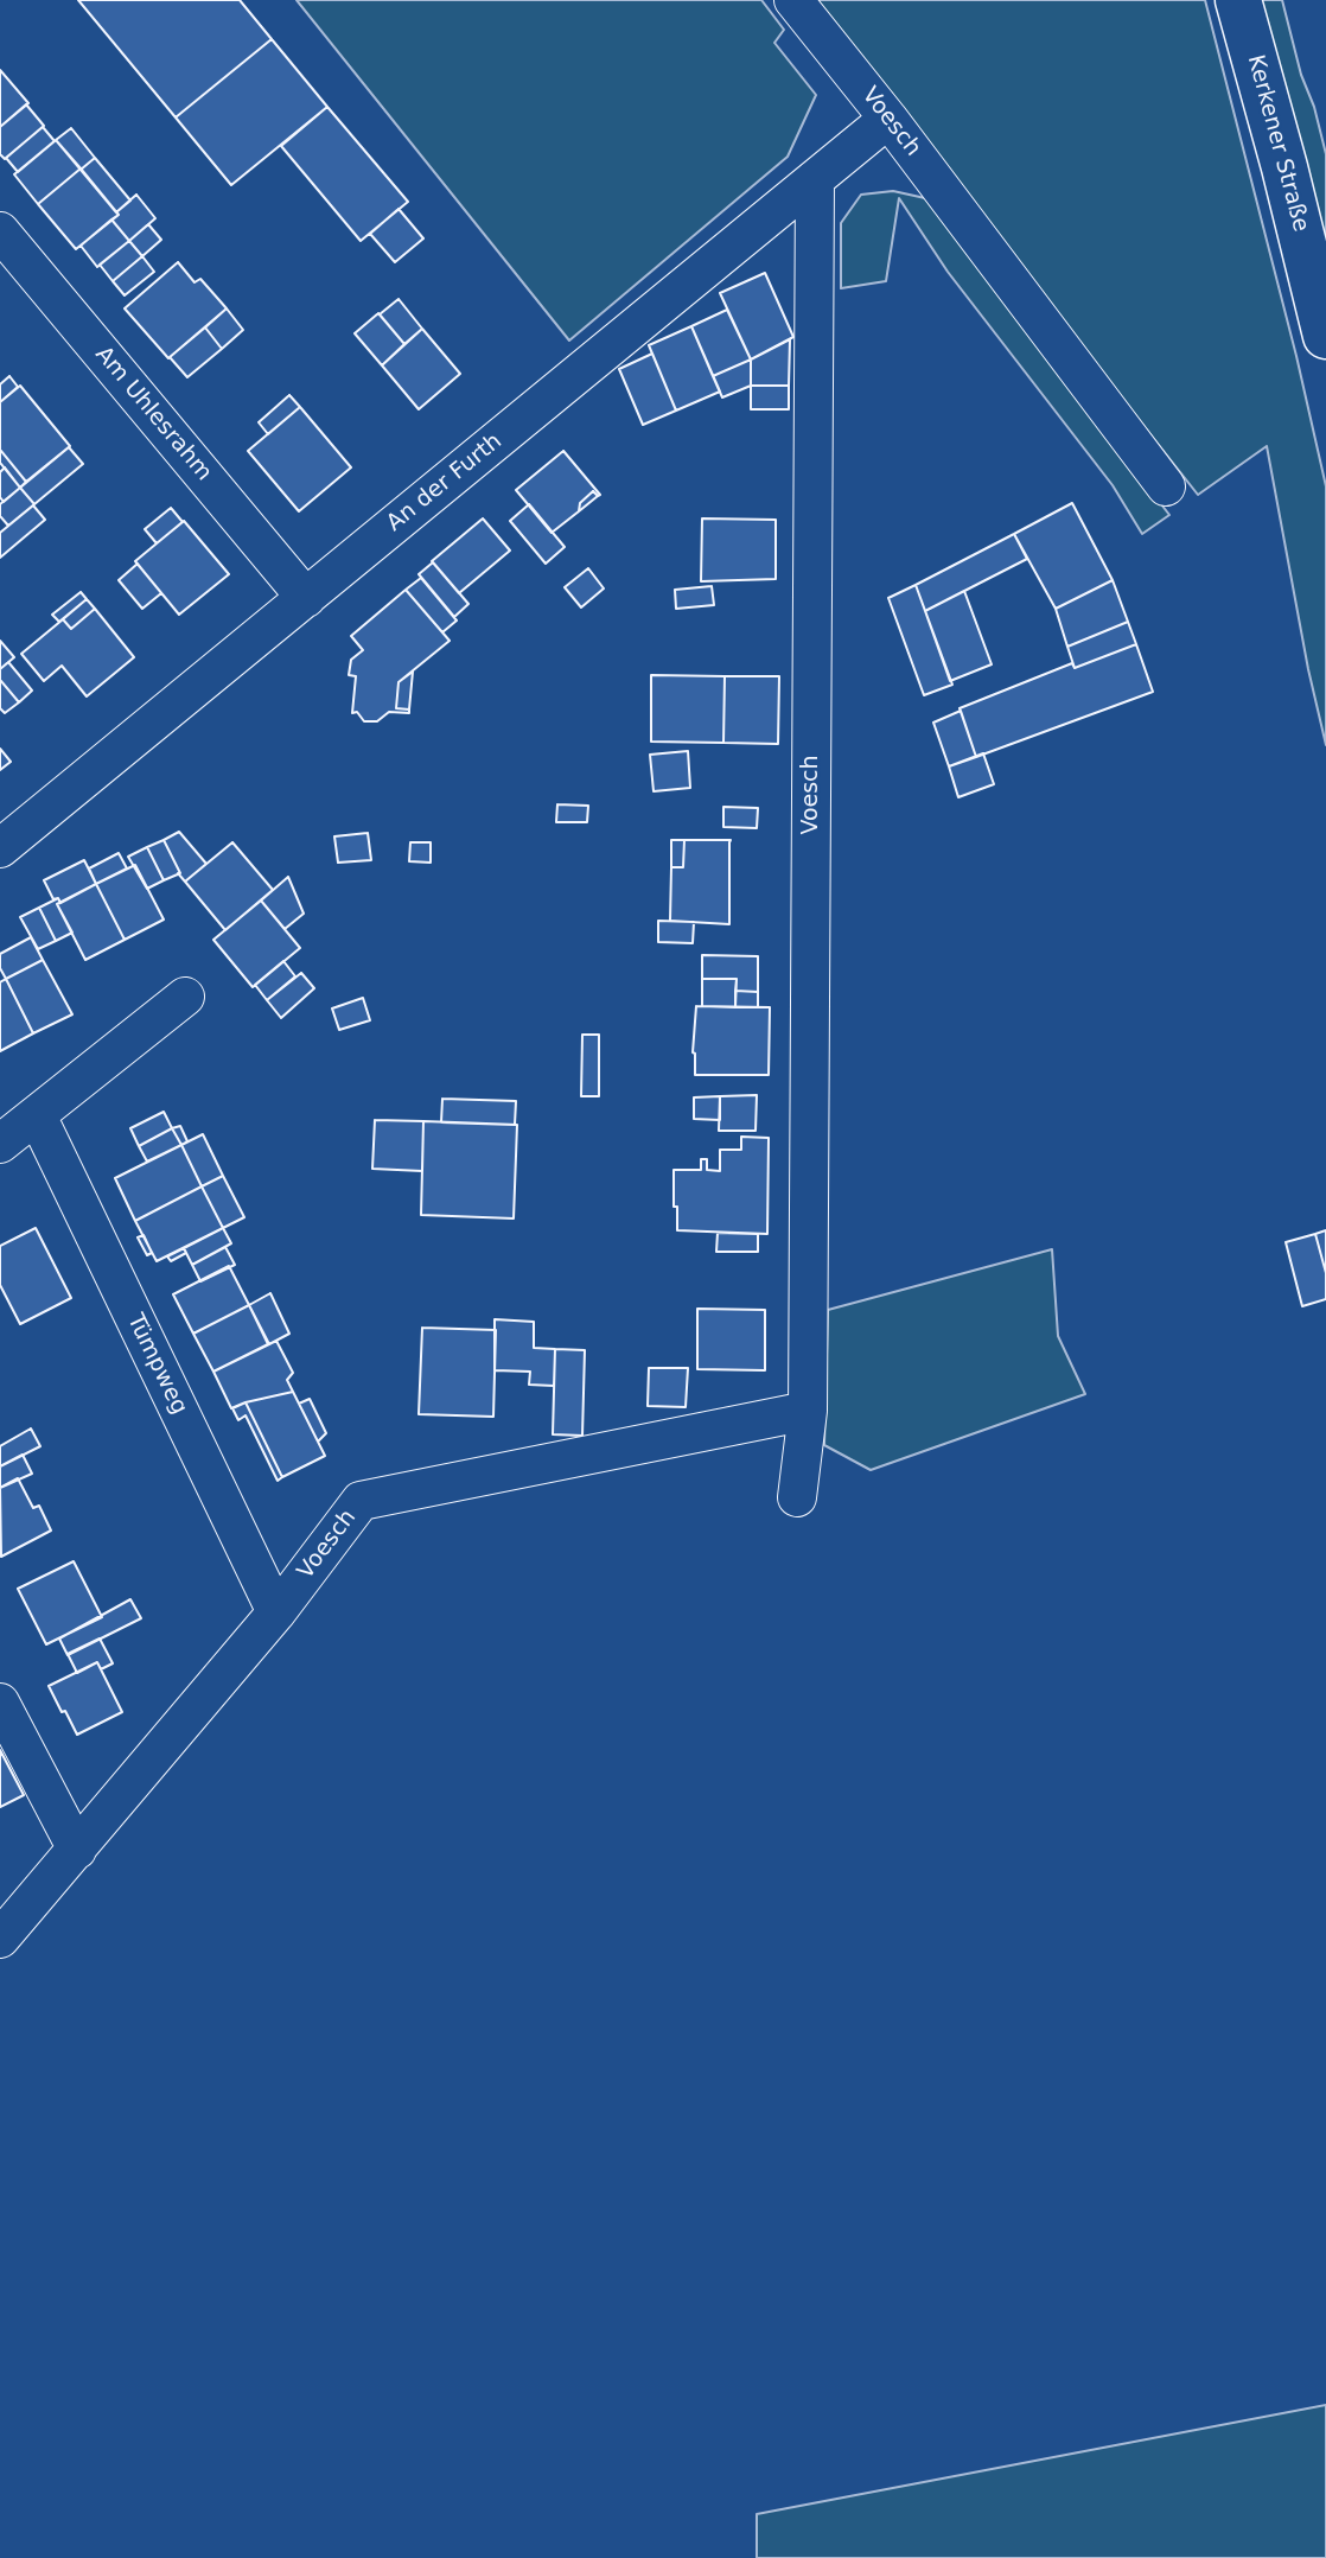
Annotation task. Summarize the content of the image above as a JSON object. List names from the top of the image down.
{
  "streets": {
    "main road": ["Kerkener Straße"],
    "street": [
      "Voesch",
      "Am Uhlesrahm",
      "An der Furth",
      "Tümpweg"
    ]
  },
  "crossings": [
    ["Voesch", "An der Furth"],
    ["Voesch", "Tümpweg"],
    ["Am Uhlesrahm", "An der Furth"]
  ]
}
